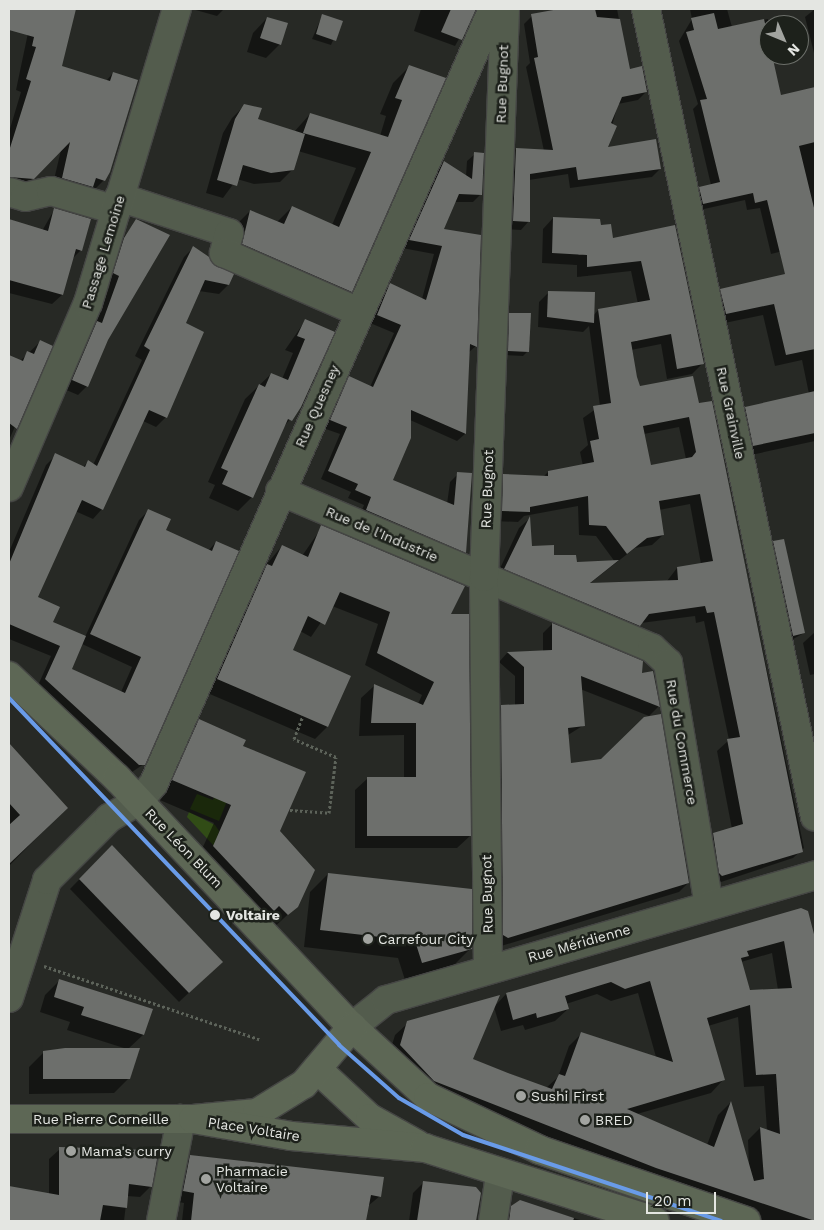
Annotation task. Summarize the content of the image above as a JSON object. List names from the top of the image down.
{
  "streets": {
    "street": [
      "Rue Bugnot",
      "Passage Lemoine",
      "Rue Quesney",
      "Rue Grainville",
      "Rue de l'Industrie",
      "Rue du Commerce",
      "Rue Léon Blum",
      "Rue Méridienne",
      "Rue Pierre Corneille",
      "Place Voltaire"
    ]
  },
  "crossings": [
    ["Rue Bugnot", "Rue de l'Industrie"],
    ["Rue Bugnot", "Rue du Commerce"],
    ["Rue Bugnot", "Rue Méridienne"],
    ["Rue Quesney", "Rue de l'Industrie"],
    ["Rue Quesney", "Rue Léon Blum"],
    ["Rue de l'Industrie", "Rue du Commerce"],
    ["Rue du Commerce", "Rue Méridienne"],
    ["Rue Léon Blum", "Rue Méridienne"],
    ["Rue Léon Blum", "Place Voltaire"],
    ["Rue Méridienne", "Place Voltaire"],
    ["Rue Pierre Corneille", "Place Voltaire"]
  ],
  "places": [
    "Voltaire",
    "Carrefour City",
    "Sushi First",
    "BRED",
    "Mama's curry",
    "Pharmacie Voltaire"
  ],
  "scale_bar": "20 m",
  "north": "bottom right"
}
